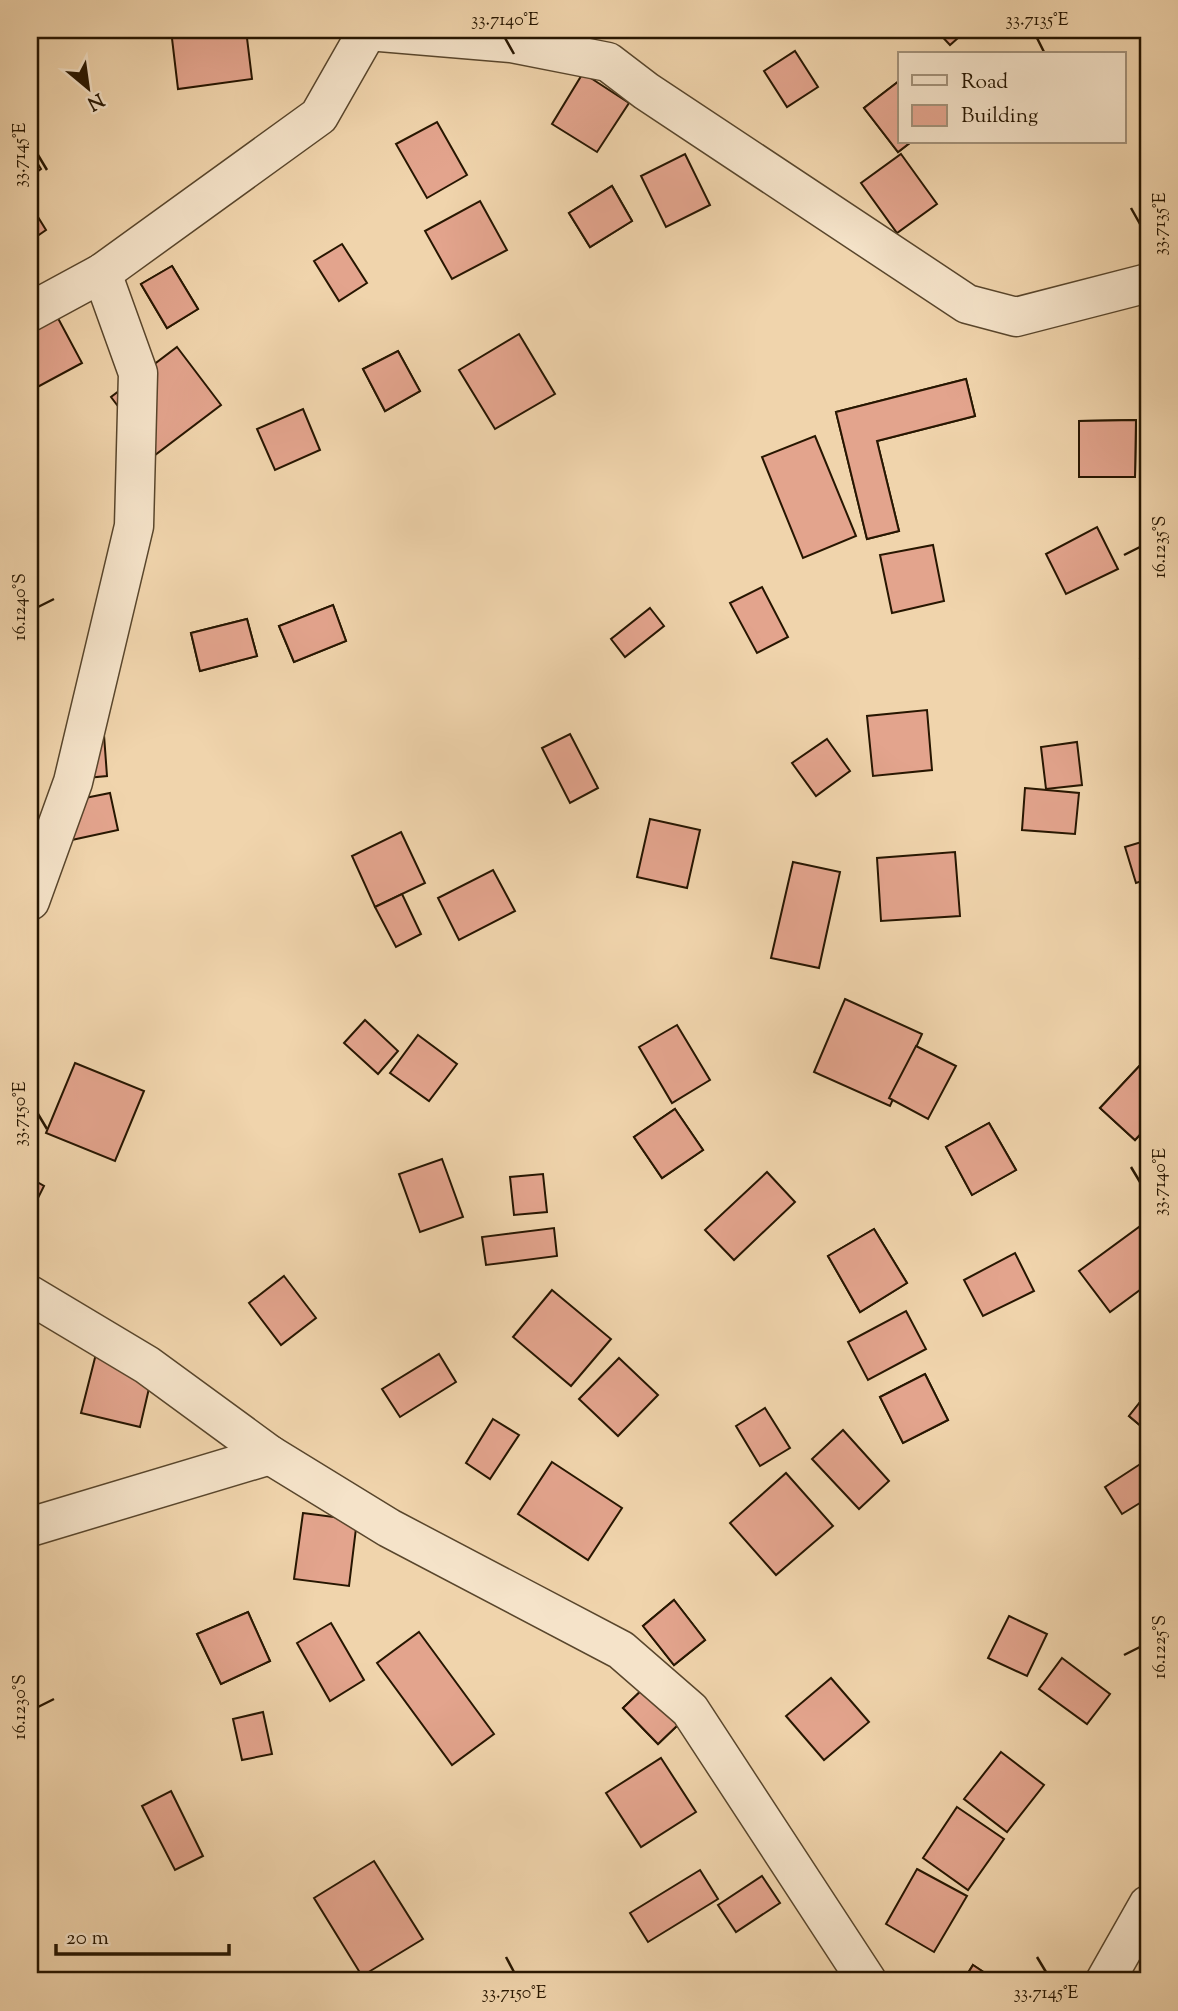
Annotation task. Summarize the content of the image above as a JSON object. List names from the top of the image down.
{
  "legend": ["Road", "Building"],
  "scale_bar": "20 m",
  "north": "bottom right",
  "coordinates": [
    "33.7140°E",
    "33.7135°E",
    "33.7145°E",
    "16.1235°S",
    "16.1240°S",
    "33.7150°E",
    "16.1225°S",
    "16.1230°S"
  ]
}
